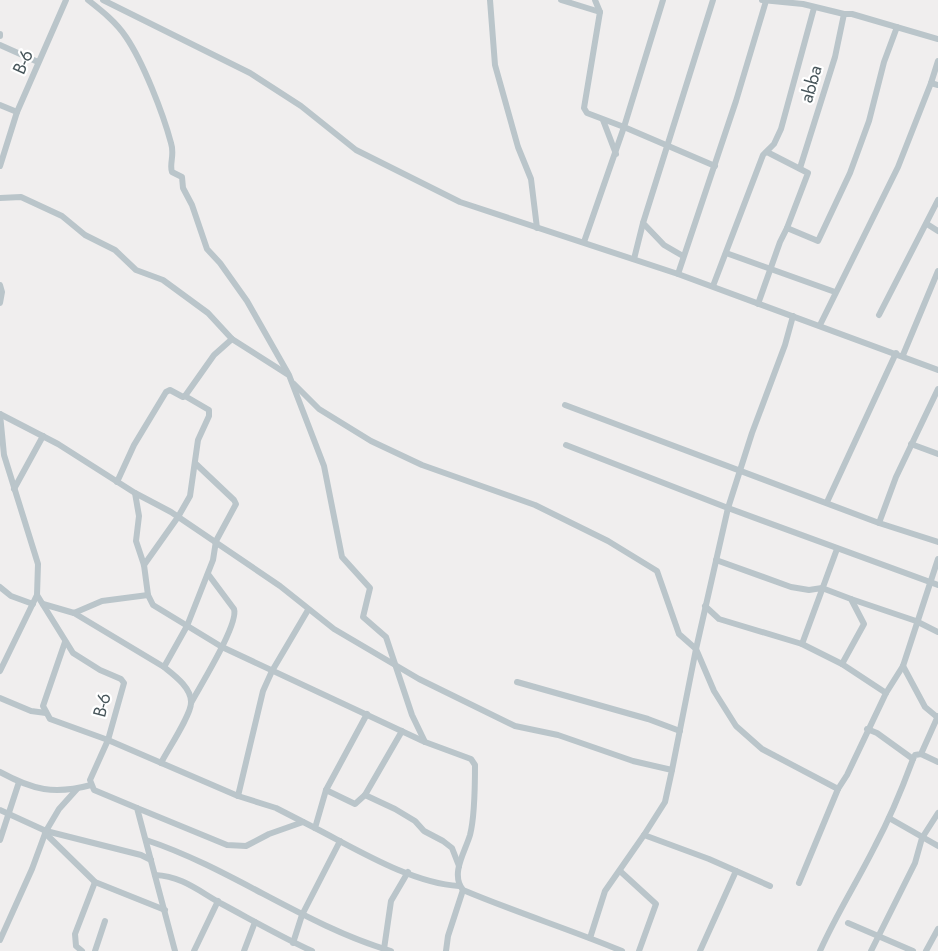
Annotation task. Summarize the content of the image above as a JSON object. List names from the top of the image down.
{
  "streets": {
    "street": ["B-6", "abba"]
  }
}
